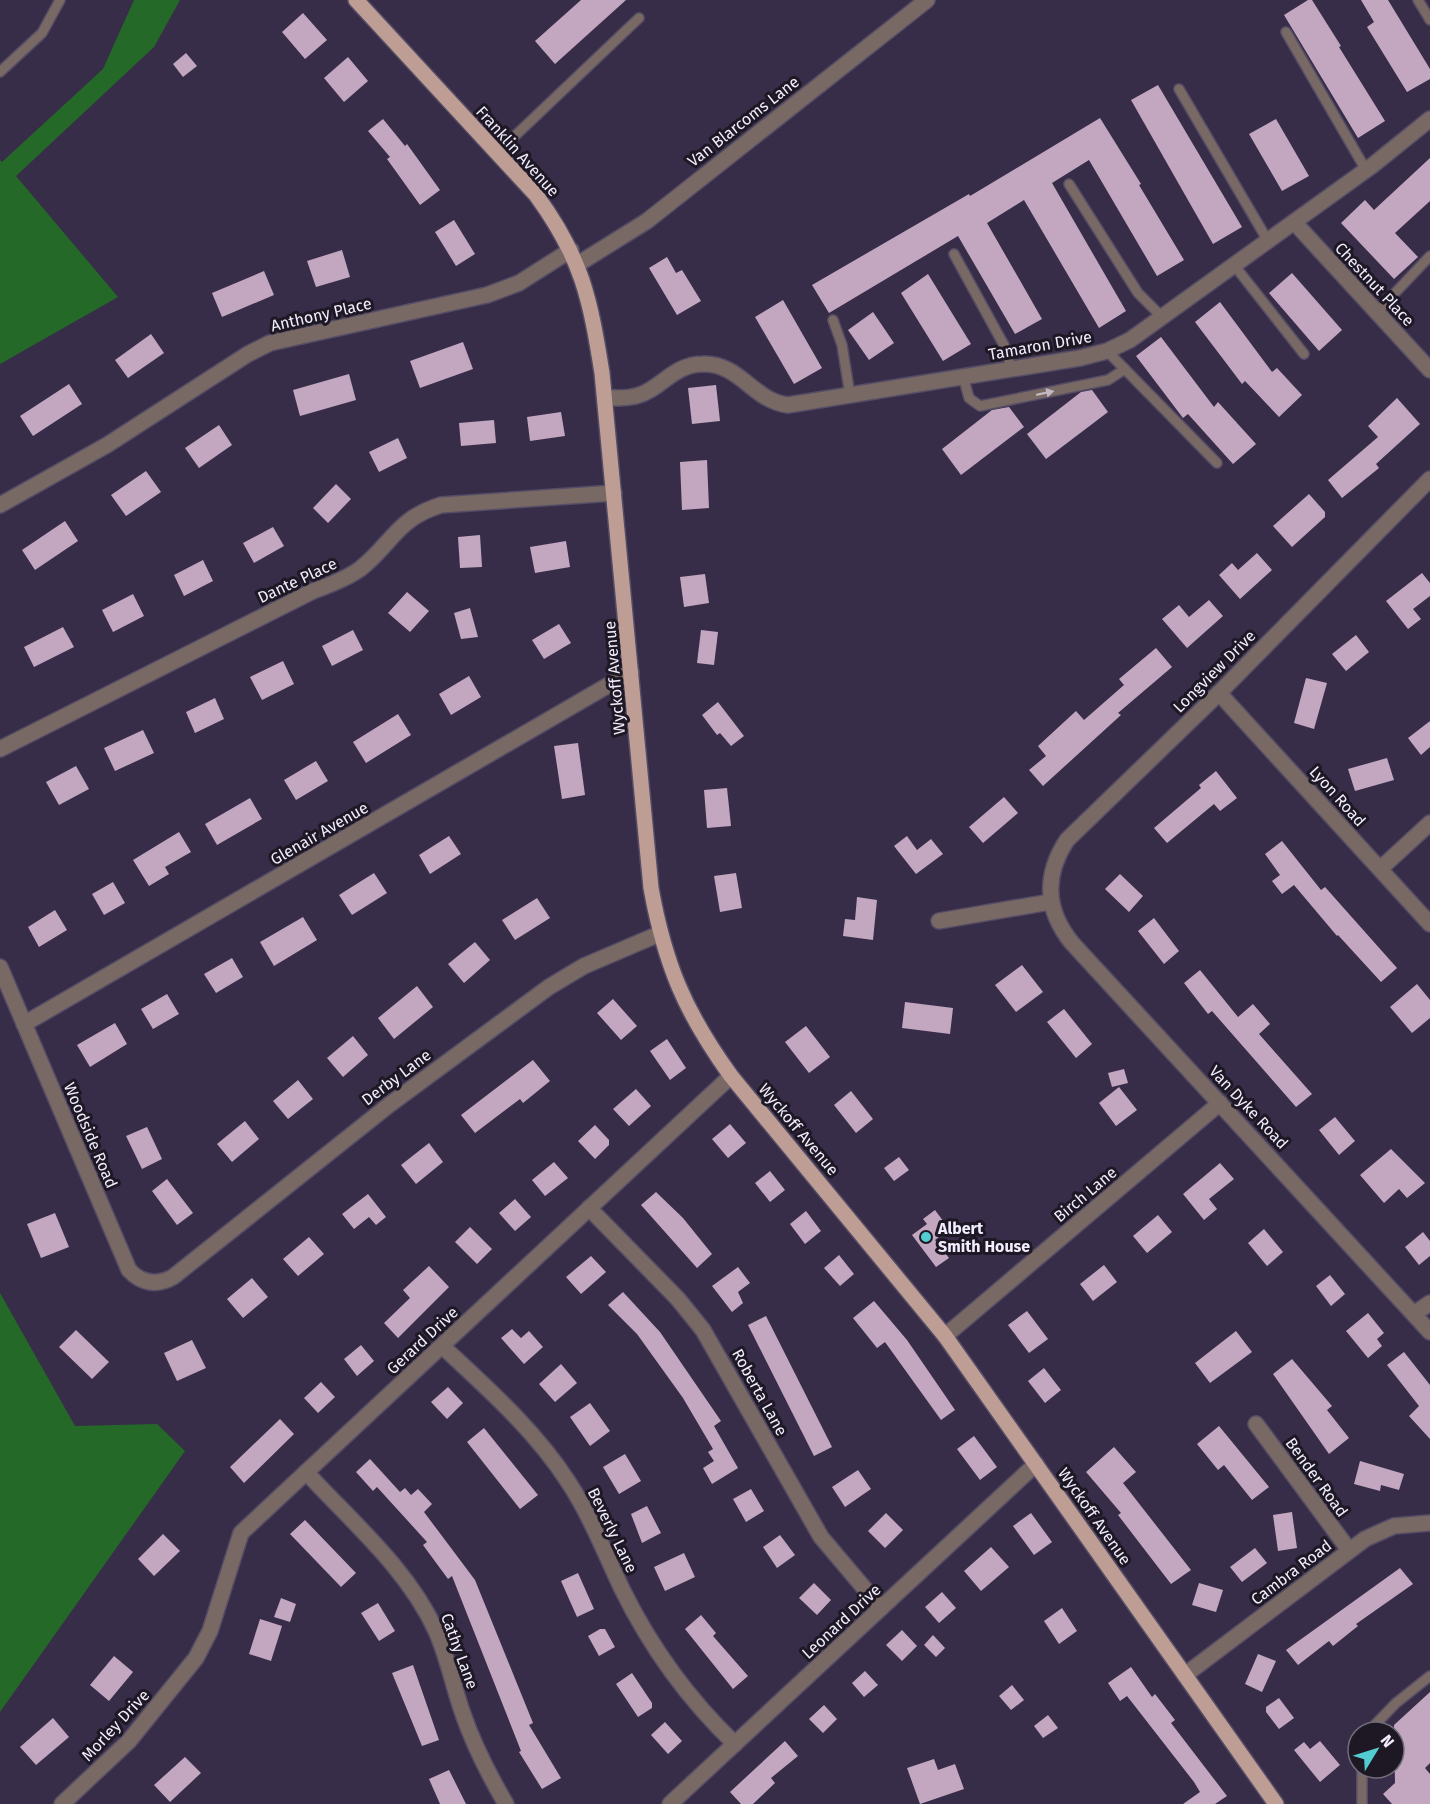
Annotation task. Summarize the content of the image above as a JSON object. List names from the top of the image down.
{
  "streets": {
    "main road": ["Franklin Avenue", "Wyckoff Avenue"],
    "street": [
      "Van Blarcoms Lane",
      "Chestnut Place",
      "Anthony Place",
      "Tamaron Drive",
      "Dante Place",
      "Longview Drive",
      "Lyon Road",
      "Glenair Avenue",
      "Derby Lane",
      "Van Dyke Road",
      "Woodside Road",
      "Birch Lane",
      "Gerard Drive",
      "Roberta Lane",
      "Bender Road",
      "Beverly Lane",
      "Cambra Road",
      "Leonard Drive",
      "Cathy Lane",
      "Morley Drive"
    ]
  },
  "crossings": [
    ["Van Blarcoms Lane", "Franklin Avenue"],
    ["Van Blarcoms Lane", "Anthony Place"],
    ["Franklin Avenue", "Anthony Place"],
    ["Franklin Avenue", "Wyckoff Avenue"],
    ["Chestnut Place", "Tamaron Drive"],
    ["Tamaron Drive", "Wyckoff Avenue"],
    ["Dante Place", "Wyckoff Avenue"],
    ["Longview Drive", "Lyon Road"],
    ["Longview Drive", "Van Dyke Road"],
    ["Wyckoff Avenue", "Glenair Avenue"],
    ["Wyckoff Avenue", "Derby Lane"],
    ["Wyckoff Avenue", "Birch Lane"],
    ["Wyckoff Avenue", "Gerard Drive"],
    ["Wyckoff Avenue", "Cambra Road"],
    ["Wyckoff Avenue", "Leonard Drive"],
    ["Glenair Avenue", "Woodside Road"],
    ["Derby Lane", "Woodside Road"],
    ["Van Dyke Road", "Birch Lane"],
    ["Gerard Drive", "Roberta Lane"],
    ["Gerard Drive", "Beverly Lane"],
    ["Gerard Drive", "Cathy Lane"],
    ["Gerard Drive", "Morley Drive"],
    ["Roberta Lane", "Leonard Drive"],
    ["Bender Road", "Cambra Road"],
    ["Beverly Lane", "Leonard Drive"]
  ],
  "places": ["Albert Smith House"],
  "north": "top right"
}
